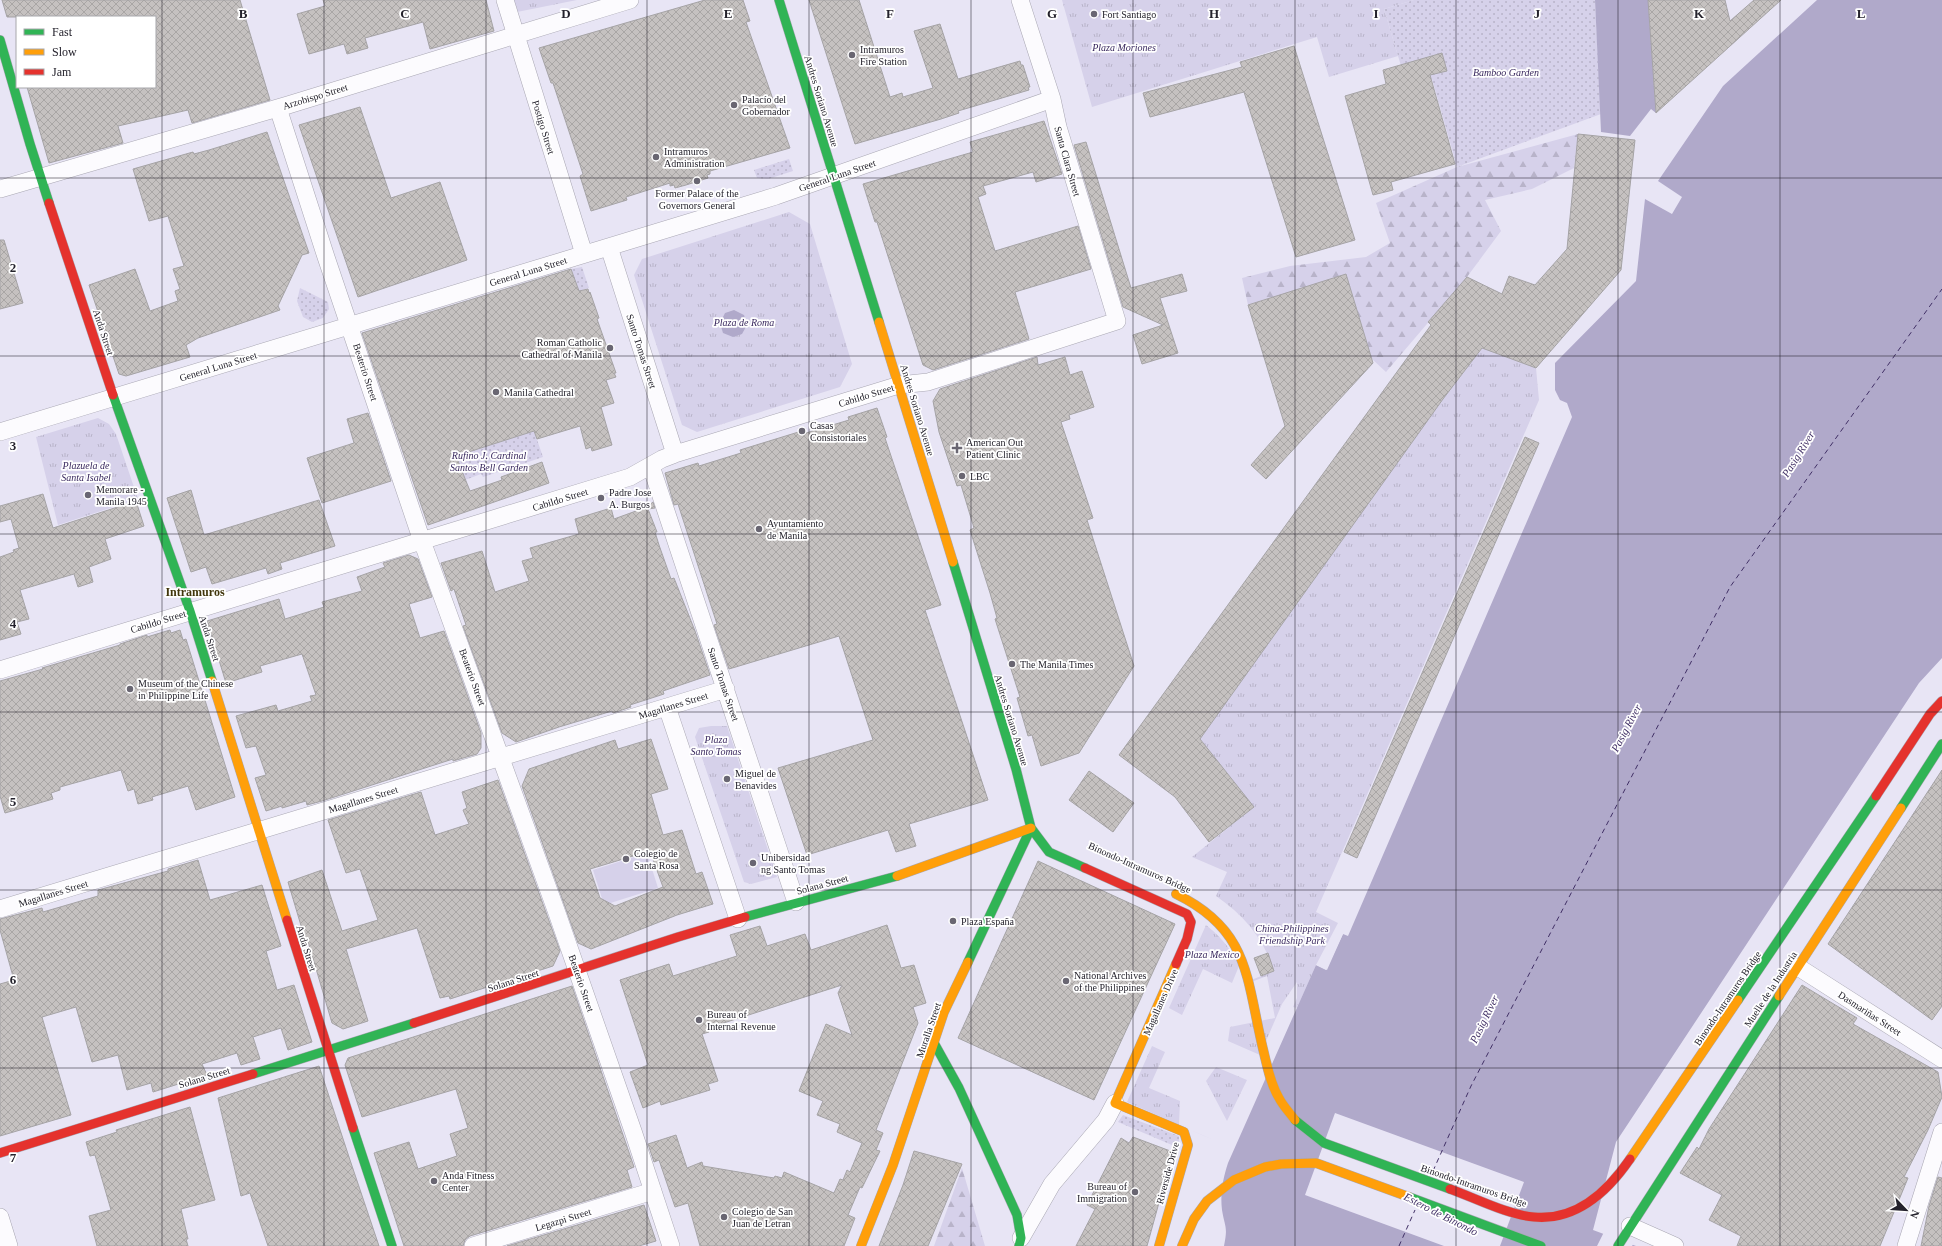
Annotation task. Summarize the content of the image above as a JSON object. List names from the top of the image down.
{
  "streets": {
    "street": [
      "Arzobispo Street",
      "Andres Soriano Avenue",
      "Postigo Street",
      "Santa Clara Street",
      "General Luna Street",
      "Anda Street",
      "Santo Tomas Street",
      "Beaterio Street",
      "Cabildo Street",
      "Magallanes Street",
      "Binondo-Intramuros Bridge",
      "Solana Street",
      "Muelle de la Industria",
      "Magallanes Drive",
      "Dasmariñas Street",
      "Muralla Street",
      "Riverside Drive",
      "Legazpi Street"
    ]
  },
  "crossings": [
    ["Arzobispo Street", "Postigo Street"],
    ["Arzobispo Street", "Anda Street"],
    ["Arzobispo Street", "Beaterio Street"],
    ["Andres Soriano Avenue", "General Luna Street"],
    ["Andres Soriano Avenue", "Cabildo Street"],
    ["Andres Soriano Avenue", "Solana Street"],
    ["Andres Soriano Avenue", "Magallanes Drive"],
    ["Andres Soriano Avenue", "Muralla Street"],
    ["Postigo Street", "General Luna Street"],
    ["Santa Clara Street", "General Luna Street"],
    ["Santa Clara Street", "Cabildo Street"],
    ["General Luna Street", "Anda Street"],
    ["General Luna Street", "Santo Tomas Street"],
    ["General Luna Street", "Beaterio Street"],
    ["Anda Street", "Cabildo Street"],
    ["Anda Street", "Magallanes Street"],
    ["Anda Street", "Solana Street"],
    ["Santo Tomas Street", "Cabildo Street"],
    ["Santo Tomas Street", "Magallanes Street"],
    ["Santo Tomas Street", "Solana Street"],
    ["Beaterio Street", "Cabildo Street"],
    ["Beaterio Street", "Magallanes Street"],
    ["Beaterio Street", "Solana Street"],
    ["Beaterio Street", "Legazpi Street"],
    ["Solana Street", "Magallanes Drive"],
    ["Solana Street", "Muralla Street"],
    ["Muelle de la Industria", "Dasmariñas Street"],
    ["Magallanes Drive", "Muralla Street"],
    ["Magallanes Drive", "Riverside Drive"]
  ],
  "districts": ["Intramuros"],
  "water": ["Pasig River", "Estero de Binondo"],
  "parks": [
    "Plaza Moriones",
    "Bamboo Garden",
    "Plaza de Roma",
    "Rufino J. Cardinal Santos Bell Garden",
    "Plazuela de Santa Isabel",
    "Plaza Santo Tomas",
    "China-Philippines Friendship Park",
    "Plaza Mexico"
  ],
  "places": {
    "other": [
      "Fort Santiago",
      "Intramuros Fire Station",
      "Palacío del Gobernador",
      "Intramuros Administration",
      "Former Palace of the Governors General",
      "Roman Catholic Cathedral of Manila",
      "Manila Cathedral",
      "Casas Consistoriales",
      "LBC",
      "Memorare - Manila 1945",
      "Padre Jose A. Burgos",
      "Ayuntamiento de Manila",
      "The Manila Times",
      "Museum of the Chinese in Philippine Life",
      "Miguel de Benavides",
      "Colegio de Santa Rosa",
      "Unibersidad ng Santo Tomas",
      "Plaza España",
      "National Archives of the Philippines",
      "Bureau of Internal Revenue",
      "Anda Fitness Center",
      "Bureau of Immigration",
      "Colegio de San Juan de Letran"
    ],
    "health": ["American Out Patient Clinic"]
  },
  "legend": ["Fast", "Slow", "Jam"],
  "north": "bottom right",
  "grid": {
    "columns": [
      "B",
      "C",
      "D",
      "E",
      "F",
      "G",
      "H",
      "I",
      "J",
      "K",
      "L"
    ],
    "rows": [
      "2",
      "3",
      "4",
      "5",
      "6",
      "7"
    ]
  }
}
